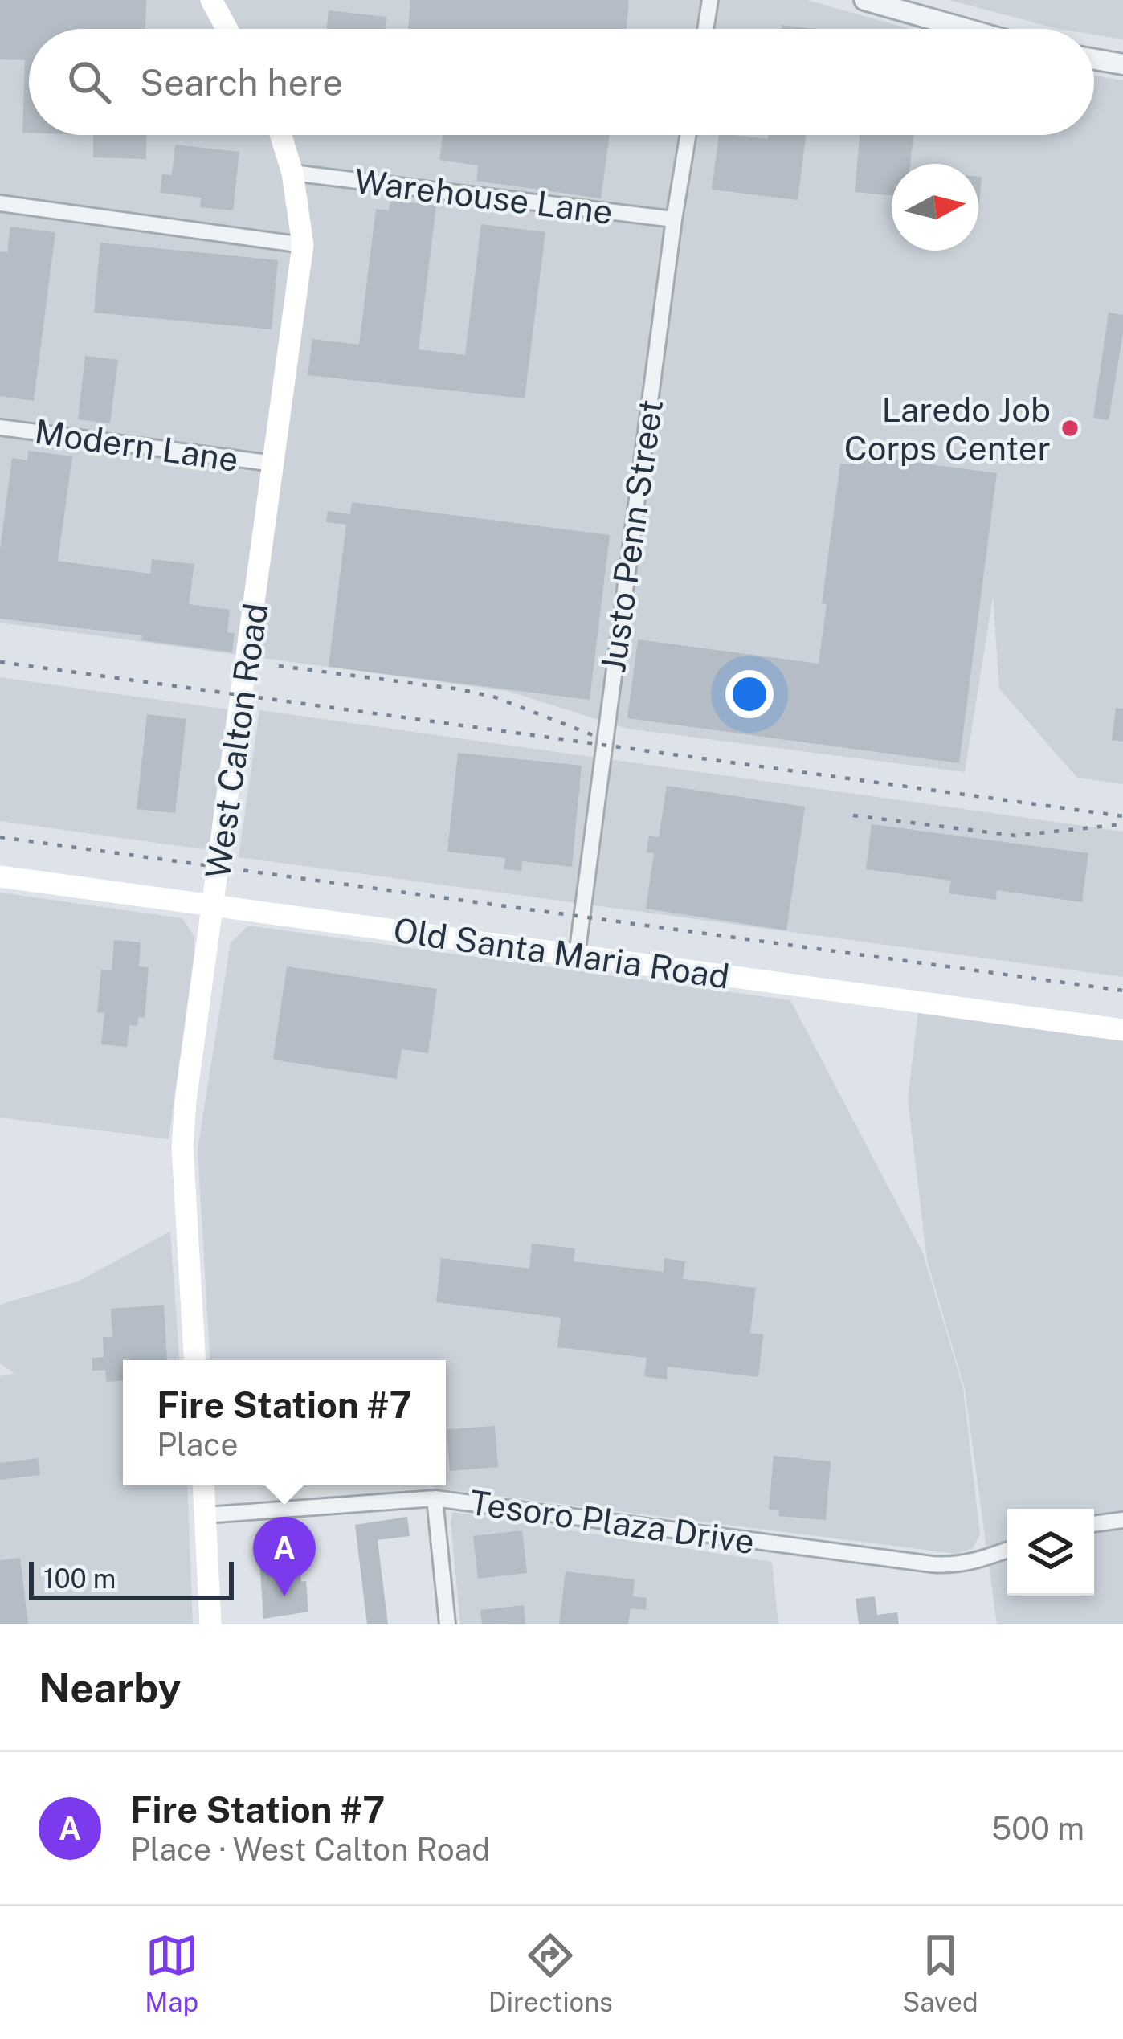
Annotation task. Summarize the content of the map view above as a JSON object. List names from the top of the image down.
{
  "streets": {
    "main road": ["West Calton Road", "Old Santa Maria Road"],
    "street": [
      "Warehouse Lane",
      "Modern Lane",
      "Justo Penn Street",
      "Tesoro Plaza Drive"
    ]
  },
  "crossings": [
    ["Warehouse Lane", "Justo Penn Street"],
    ["Warehouse Lane", "West Calton Road"],
    ["Modern Lane", "West Calton Road"],
    ["Justo Penn Street", "Old Santa Maria Road"],
    ["West Calton Road", "Old Santa Maria Road"]
  ],
  "places": ["Laredo Job Corps Center"],
  "scale_bar": "100 m",
  "north": "right",
  "page": {
    "search": "Search here",
    "popup": ["Fire Station #7", "Place"],
    "pins": "A",
    "scale": "100 m",
    "heading": "Nearby",
    "list": [
      {
        "mark": "A",
        "name": "Fire Station #7",
        "note": "Place · West Calton Road",
        "value": "500 m"
      }
    ],
    "nav": ["Map", "Directions", "Saved"]
  }
}
